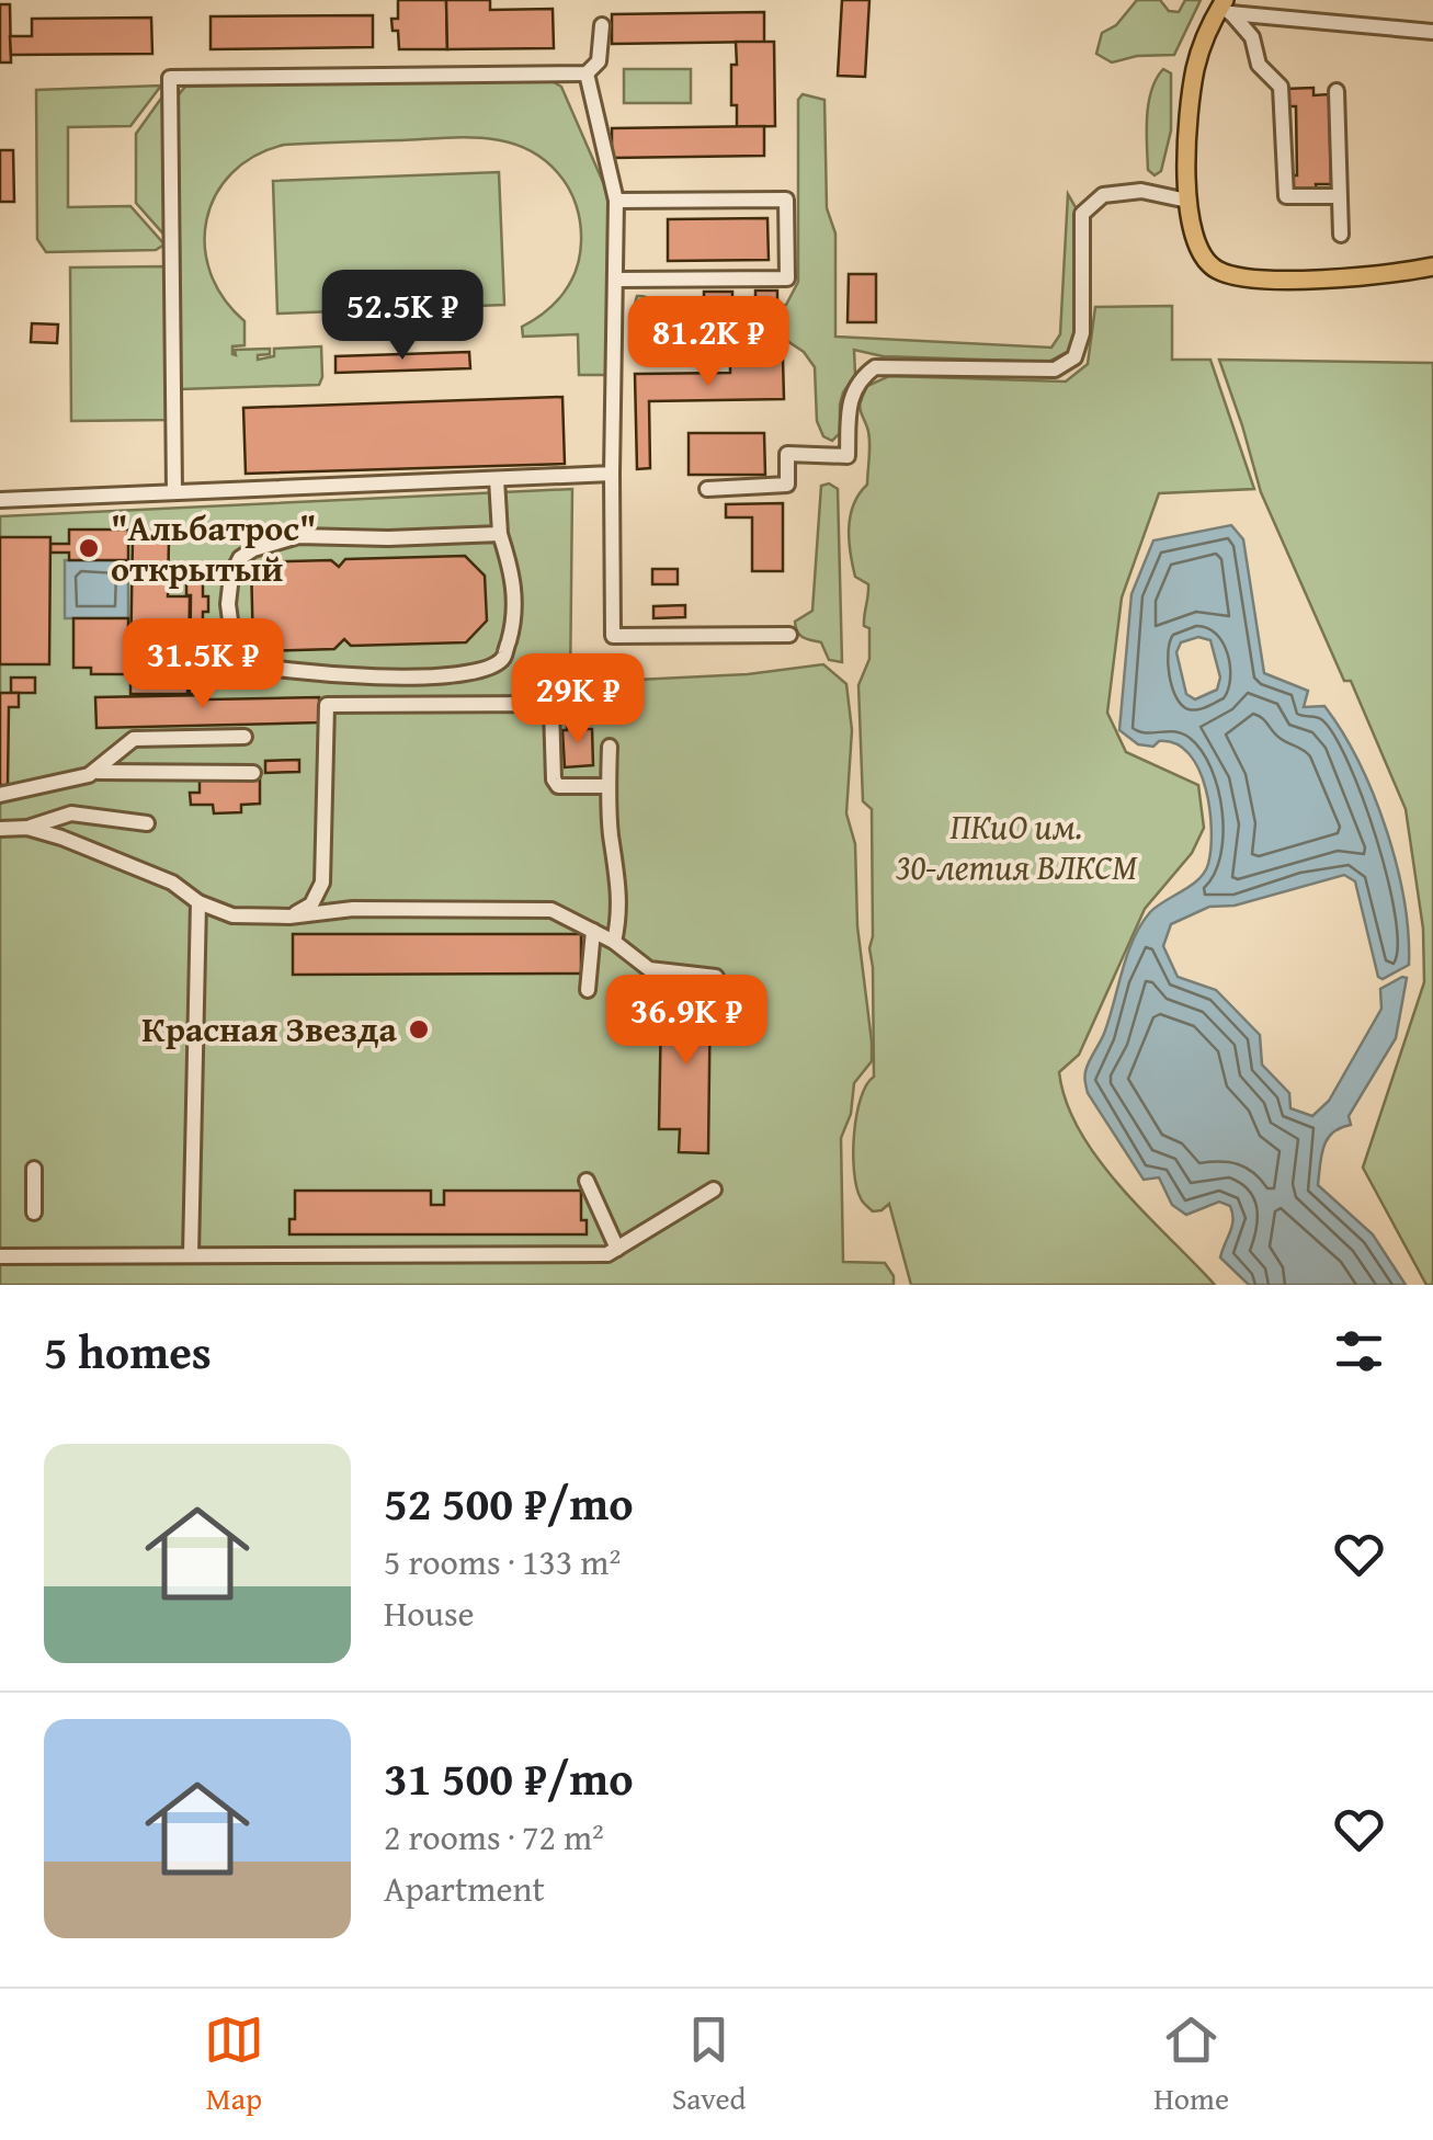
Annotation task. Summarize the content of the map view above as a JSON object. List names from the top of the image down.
{
  "parks": ["ПКиО им. 30-летия ВЛКСМ"],
  "places": ["\"Альбатрос\" открытый", "Красная Звезда"],
  "page": {
    "price": [
      "52.5K ₽",
      "81.2K ₽",
      "31.5K ₽",
      "29K ₽",
      "36.9K ₽"
    ],
    "heading": "5 homes",
    "list": [
      {
        "name": "52 500 ₽/mo",
        "note": "5 rooms · 133 m² · House"
      },
      {
        "name": "31 500 ₽/mo",
        "note": "2 rooms · 72 m² · Apartment"
      }
    ],
    "tabs": ["Map", "Saved", "Home"]
  }
}
